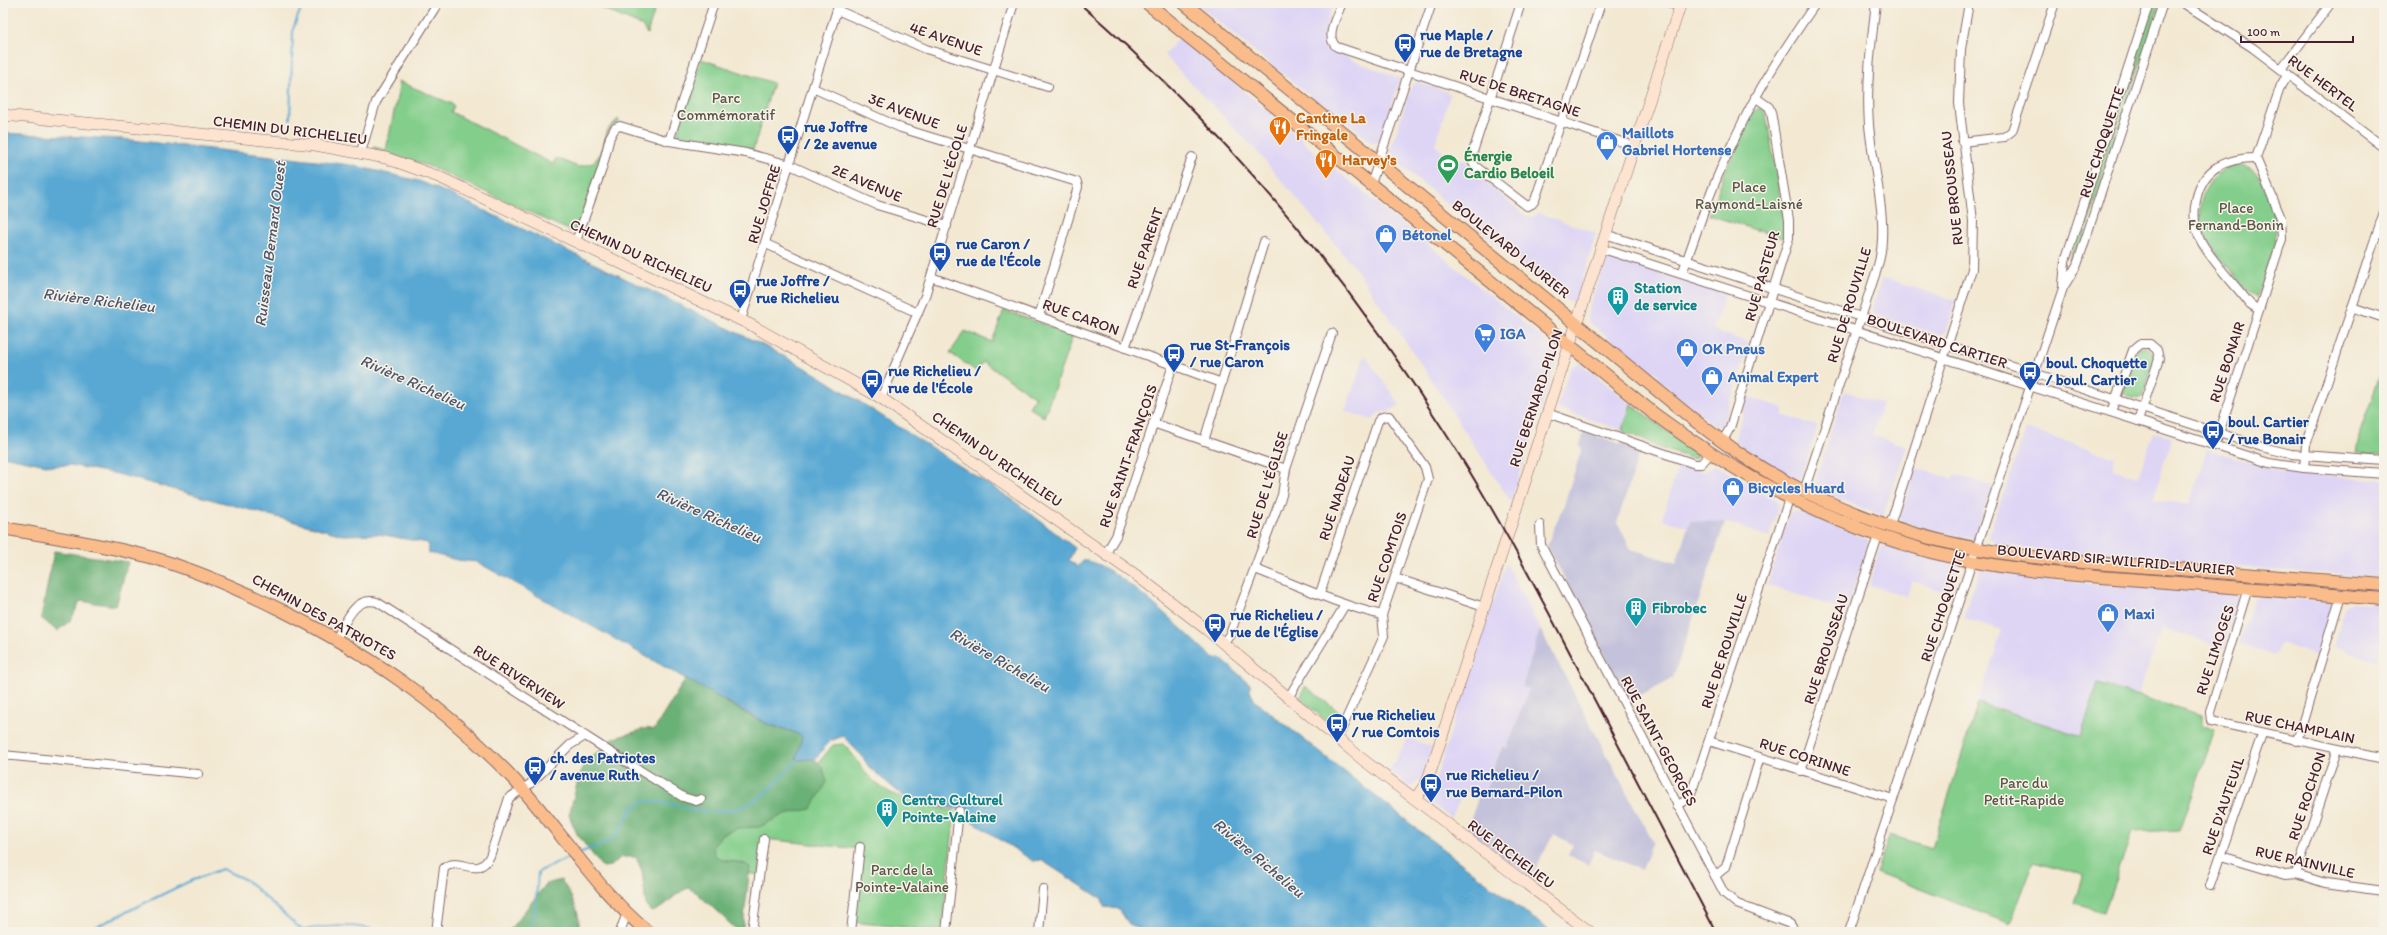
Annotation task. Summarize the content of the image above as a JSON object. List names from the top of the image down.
{
  "streets": {
    "main road": [
      "CHEMIN DU RICHELIEU",
      "BOULEVARD LAURIER",
      "RUE BERNARD-PILON",
      "BOULEVARD SIR-WILFRID-LAURIER",
      "CHEMIN DES PATRIOTES",
      "RUE RICHELIEU"
    ],
    "street": [
      "4E AVENUE",
      "RUE HERTEL",
      "RUE DE BRETAGNE",
      "3E AVENUE",
      "RUE CHOQUETTE",
      "RUE DE L'ÉCOLE",
      "2E AVENUE",
      "RUE BROUSSEAU",
      "RUE JOFFRE",
      "RUE PARENT",
      "RUE PASTEUR",
      "RUE DE ROUVILLE",
      "RUE CARON",
      "BOULEVARD CARTIER",
      "RUE BONAIR",
      "RUE SAINT-FRANÇOIS",
      "RUE DE L'ÉGLISE",
      "RUE NADEAU",
      "RUE COMTOIS",
      "RUE LIMOGES",
      "RUE RIVERVIEW",
      "RUE CHAMPLAIN",
      "RUE SAINT-GEORGES",
      "RUE CORINNE",
      "RUE ROCHON",
      "RUE D'AUTEUIL",
      "RUE RAINVILLE"
    ]
  },
  "crossings": [
    ["4E AVENUE", "RUE DE L'ÉCOLE"],
    ["4E AVENUE", "RUE JOFFRE"],
    ["RUE DE BRETAGNE", "RUE BERNARD-PILON"],
    ["3E AVENUE", "RUE DE L'ÉCOLE"],
    ["3E AVENUE", "RUE JOFFRE"],
    ["3E AVENUE", "RUE CARON"],
    ["CHEMIN DU RICHELIEU", "RUE DE L'ÉCOLE"],
    ["CHEMIN DU RICHELIEU", "2E AVENUE"],
    ["CHEMIN DU RICHELIEU", "RUE JOFFRE"],
    ["CHEMIN DU RICHELIEU", "RUE BERNARD-PILON"],
    ["CHEMIN DU RICHELIEU", "RUE SAINT-FRANÇOIS"],
    ["CHEMIN DU RICHELIEU", "RUE DE L'ÉGLISE"],
    ["CHEMIN DU RICHELIEU", "RUE COMTOIS"],
    ["CHEMIN DU RICHELIEU", "RUE RICHELIEU"],
    ["RUE CHOQUETTE", "BOULEVARD CARTIER"],
    ["RUE CHOQUETTE", "BOULEVARD SIR-WILFRID-LAURIER"],
    ["RUE CHOQUETTE", "RUE CORINNE"],
    ["RUE DE L'ÉCOLE", "2E AVENUE"],
    ["RUE DE L'ÉCOLE", "RUE CARON"],
    ["2E AVENUE", "RUE JOFFRE"],
    ["RUE BROUSSEAU", "BOULEVARD CARTIER"],
    ["RUE BROUSSEAU", "BOULEVARD SIR-WILFRID-LAURIER"],
    ["RUE BROUSSEAU", "RUE CORINNE"],
    ["RUE PARENT", "RUE CARON"],
    ["BOULEVARD LAURIER", "RUE BERNARD-PILON"],
    ["BOULEVARD LAURIER", "BOULEVARD SIR-WILFRID-LAURIER"],
    ["RUE PASTEUR", "BOULEVARD CARTIER"],
    ["RUE PASTEUR", "BOULEVARD SIR-WILFRID-LAURIER"],
    ["RUE DE ROUVILLE", "BOULEVARD CARTIER"],
    ["RUE DE ROUVILLE", "BOULEVARD SIR-WILFRID-LAURIER"],
    ["RUE DE ROUVILLE", "RUE SAINT-GEORGES"],
    ["RUE DE ROUVILLE", "RUE CORINNE"],
    ["RUE CARON", "RUE SAINT-FRANÇOIS"],
    ["BOULEVARD CARTIER", "RUE BONAIR"],
    ["BOULEVARD CARTIER", "RUE BERNARD-PILON"],
    ["RUE BERNARD-PILON", "BOULEVARD SIR-WILFRID-LAURIER"],
    ["RUE BERNARD-PILON", "RUE RICHELIEU"],
    ["RUE NADEAU", "RUE COMTOIS"],
    ["BOULEVARD SIR-WILFRID-LAURIER", "RUE LIMOGES"],
    ["CHEMIN DES PATRIOTES", "RUE RIVERVIEW"],
    ["RUE LIMOGES", "RUE CHAMPLAIN"],
    ["RUE CHAMPLAIN", "RUE ROCHON"],
    ["RUE CHAMPLAIN", "RUE D'AUTEUIL"],
    ["RUE ROCHON", "RUE RAINVILLE"],
    ["RUE D'AUTEUIL", "RUE RAINVILLE"]
  ],
  "water": ["Ruisseau Bernard Ouest", "Rivière Richelieu"],
  "parks": [
    "Parc Commémoratif",
    "Place Raymond-Laisné",
    "Place Fernand-Bonin",
    "Parc du Petit-Rapide",
    "Parc de la Pointe-Valaine"
  ],
  "places": {
    "bus stop": [
      "rue Maple / rue de Bretagne",
      "rue Joffre / 2e avenue",
      "rue Caron / rue de l'École",
      "rue Joffre / rue Richelieu",
      "rue St-François / rue Caron",
      "boul. Choquette / boul. Cartier",
      "rue Richelieu / rue de l'École",
      "boul. Cartier / rue Bonair",
      "rue Richelieu / rue de l'Église",
      "rue Richelieu / rue Comtois",
      "ch. des Patriotes / avenue Ruth",
      "rue Richelieu / rue Bernard-Pilon"
    ],
    "restaurant": ["Cantine La Fringale", "Harvey's"],
    "shop": [
      "Maillots Gabriel Hortense",
      "Bétonel",
      "OK Pneus",
      "Animal Expert",
      "Bicycles Huard",
      "Maxi"
    ],
    "sports": ["Énergie Cardio Beloeil"],
    "building": ["Station de service", "Fibrobec", "Centre Culturel Pointe-Valaine"],
    "supermarket": ["IGA"]
  },
  "scale_bar": "100 m"
}
